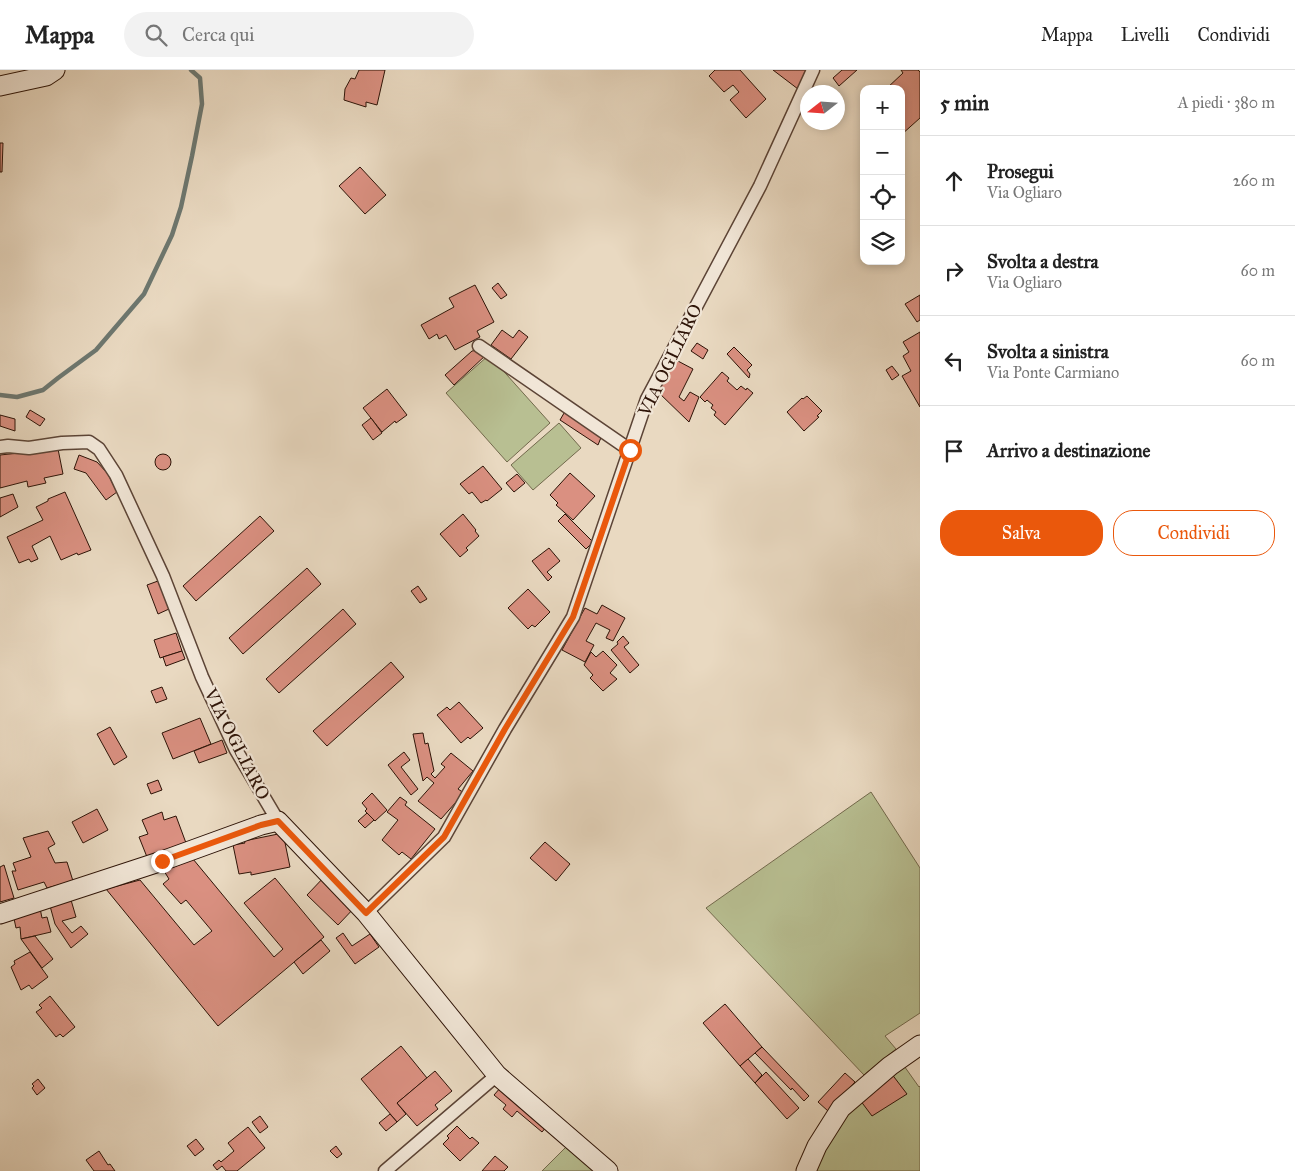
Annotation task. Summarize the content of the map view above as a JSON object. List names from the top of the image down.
{
  "streets": {
    "street": ["VIA OGLIARO"]
  },
  "north": "left",
  "page": {
    "header": "Mappa",
    "search": "Cerca qui",
    "nav": ["Mappa", "Livelli", "Condividi"],
    "heading": ["5 min", "A piedi · 380 m"],
    "map_buttons": ["+", "−"],
    "list": [
      ["Prosegui", "Via Ogliaro", "260 m"],
      ["Svolta a destra", "Via Ogliaro", "60 m"],
      ["Svolta a sinistra", "Via Ponte Carmiano", "60 m"],
      "Arrivo a destinazione"
    ],
    "buttons": ["Salva", "Condividi"]
  }
}
